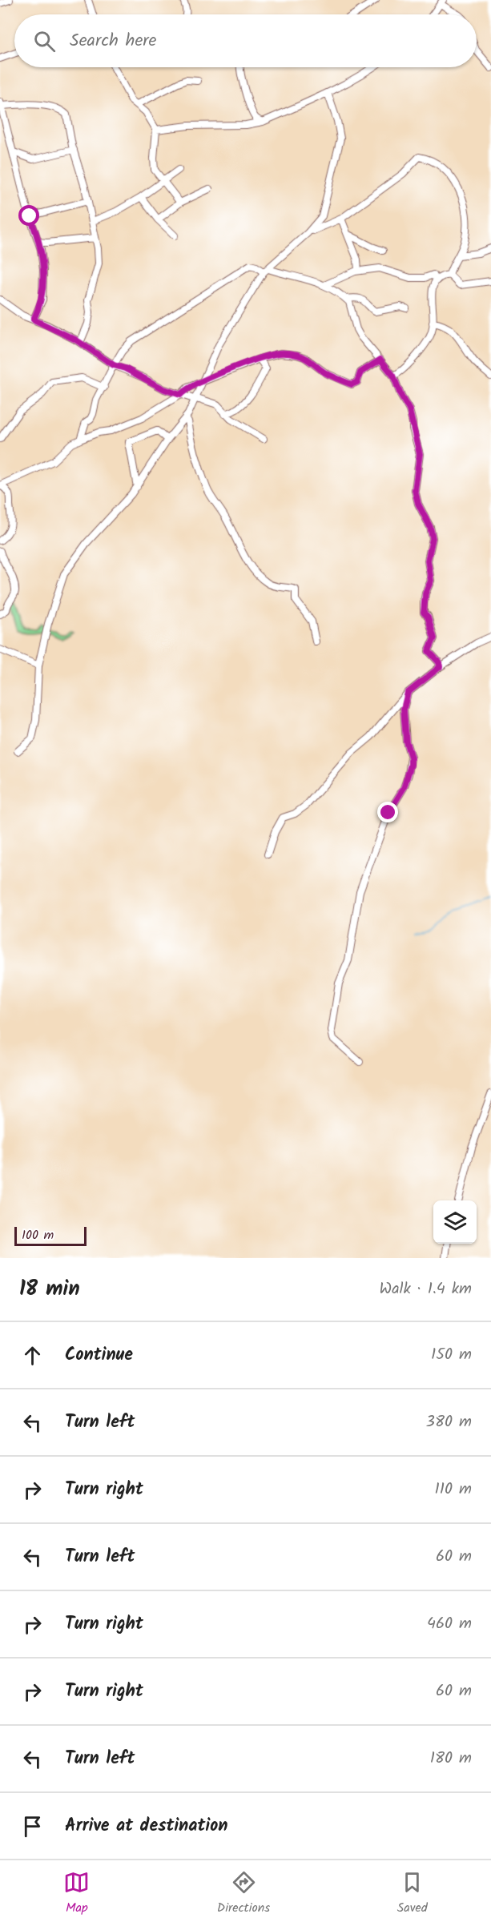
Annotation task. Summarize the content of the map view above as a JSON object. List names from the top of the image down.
{
  "scale_bar": "100 m",
  "page": {
    "search": "Search here",
    "scale": "100 m",
    "heading": ["18 min", "Walk · 1.4 km"],
    "list": [
      ["Continue", "150 m"],
      ["Turn left", "380 m"],
      ["Turn right", "110 m"],
      ["Turn left", "60 m"],
      ["Turn right", "460 m"],
      ["Turn right", "60 m"],
      ["Turn left", "180 m"],
      "Arrive at destination"
    ],
    "nav": ["Map", "Directions", "Saved"]
  }
}
